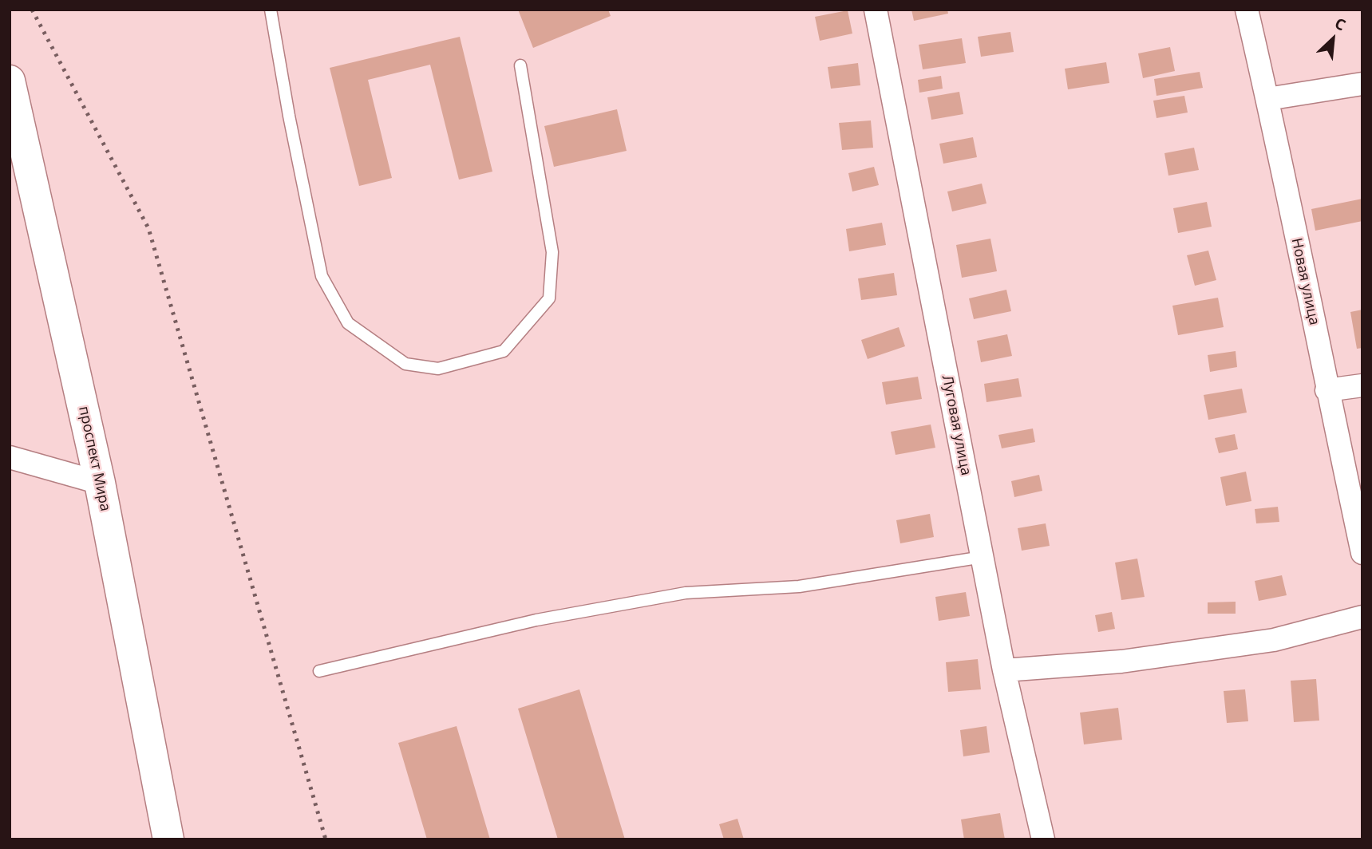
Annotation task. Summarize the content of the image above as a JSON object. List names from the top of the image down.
{
  "streets": {
    "main road": ["проспект Мира"],
    "street": ["Новая улица", "Луговая улица"]
  },
  "north": "top right"
}
